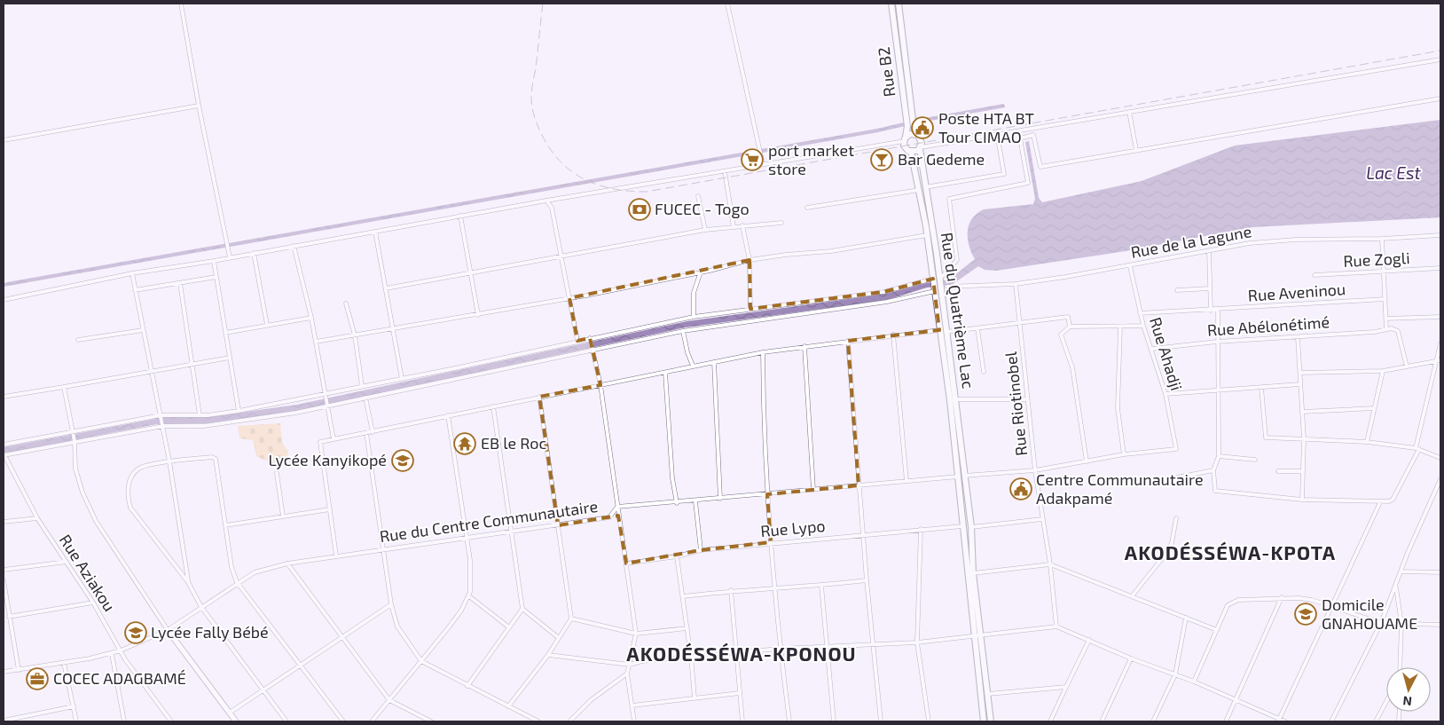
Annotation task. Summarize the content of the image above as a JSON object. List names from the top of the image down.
{
  "streets": {
    "main road": ["Rue B2", "Rue du Quatrième Lac"],
    "street": [
      "Rue de la Lagune",
      "Rue Zogli",
      "Rue Aveninou",
      "Rue Abélonétimé",
      "Rue Ahadji",
      "Rue Riotinobel",
      "Rue du Centre Communautaire",
      "Rue Lypo",
      "Rue Aziakou"
    ]
  },
  "crossings": [
    ["Rue B2", "Rue du Quatrième Lac"],
    ["Rue de la Lagune", "Rue Ahadji"],
    ["Rue de la Lagune", "Rue Riotinobel"],
    ["Rue Aveninou", "Rue Ahadji"],
    ["Rue du Quatrième Lac", "Rue du Centre Communautaire"],
    ["Rue Abélonétimé", "Rue Ahadji"],
    ["Rue Ahadji", "Rue du Centre Communautaire"],
    ["Rue Riotinobel", "Rue du Centre Communautaire"],
    ["Rue du Centre Communautaire", "Rue Aziakou"]
  ],
  "districts": ["AKODÉSSÉWA-KPOTA", "AKODÉSSÉWA-KPONOU"],
  "water": ["Lac Est"],
  "places": {
    "public building": ["Poste HTA BT Tour CIMAO", "Centre Communautaire Adakpamé"],
    "supermarket": ["port market store"],
    "bar": ["Bar Gedeme"],
    "bank": ["FUCEC - Togo"],
    "temple": ["EB le Roc"],
    "school or university": ["Lycée Kanyikopé", "Domicile GNAHOUAME", "Lycée Fally Bébé"],
    "office": ["COCEC ADAGBAMÉ"]
  },
  "north": "bottom"
}
